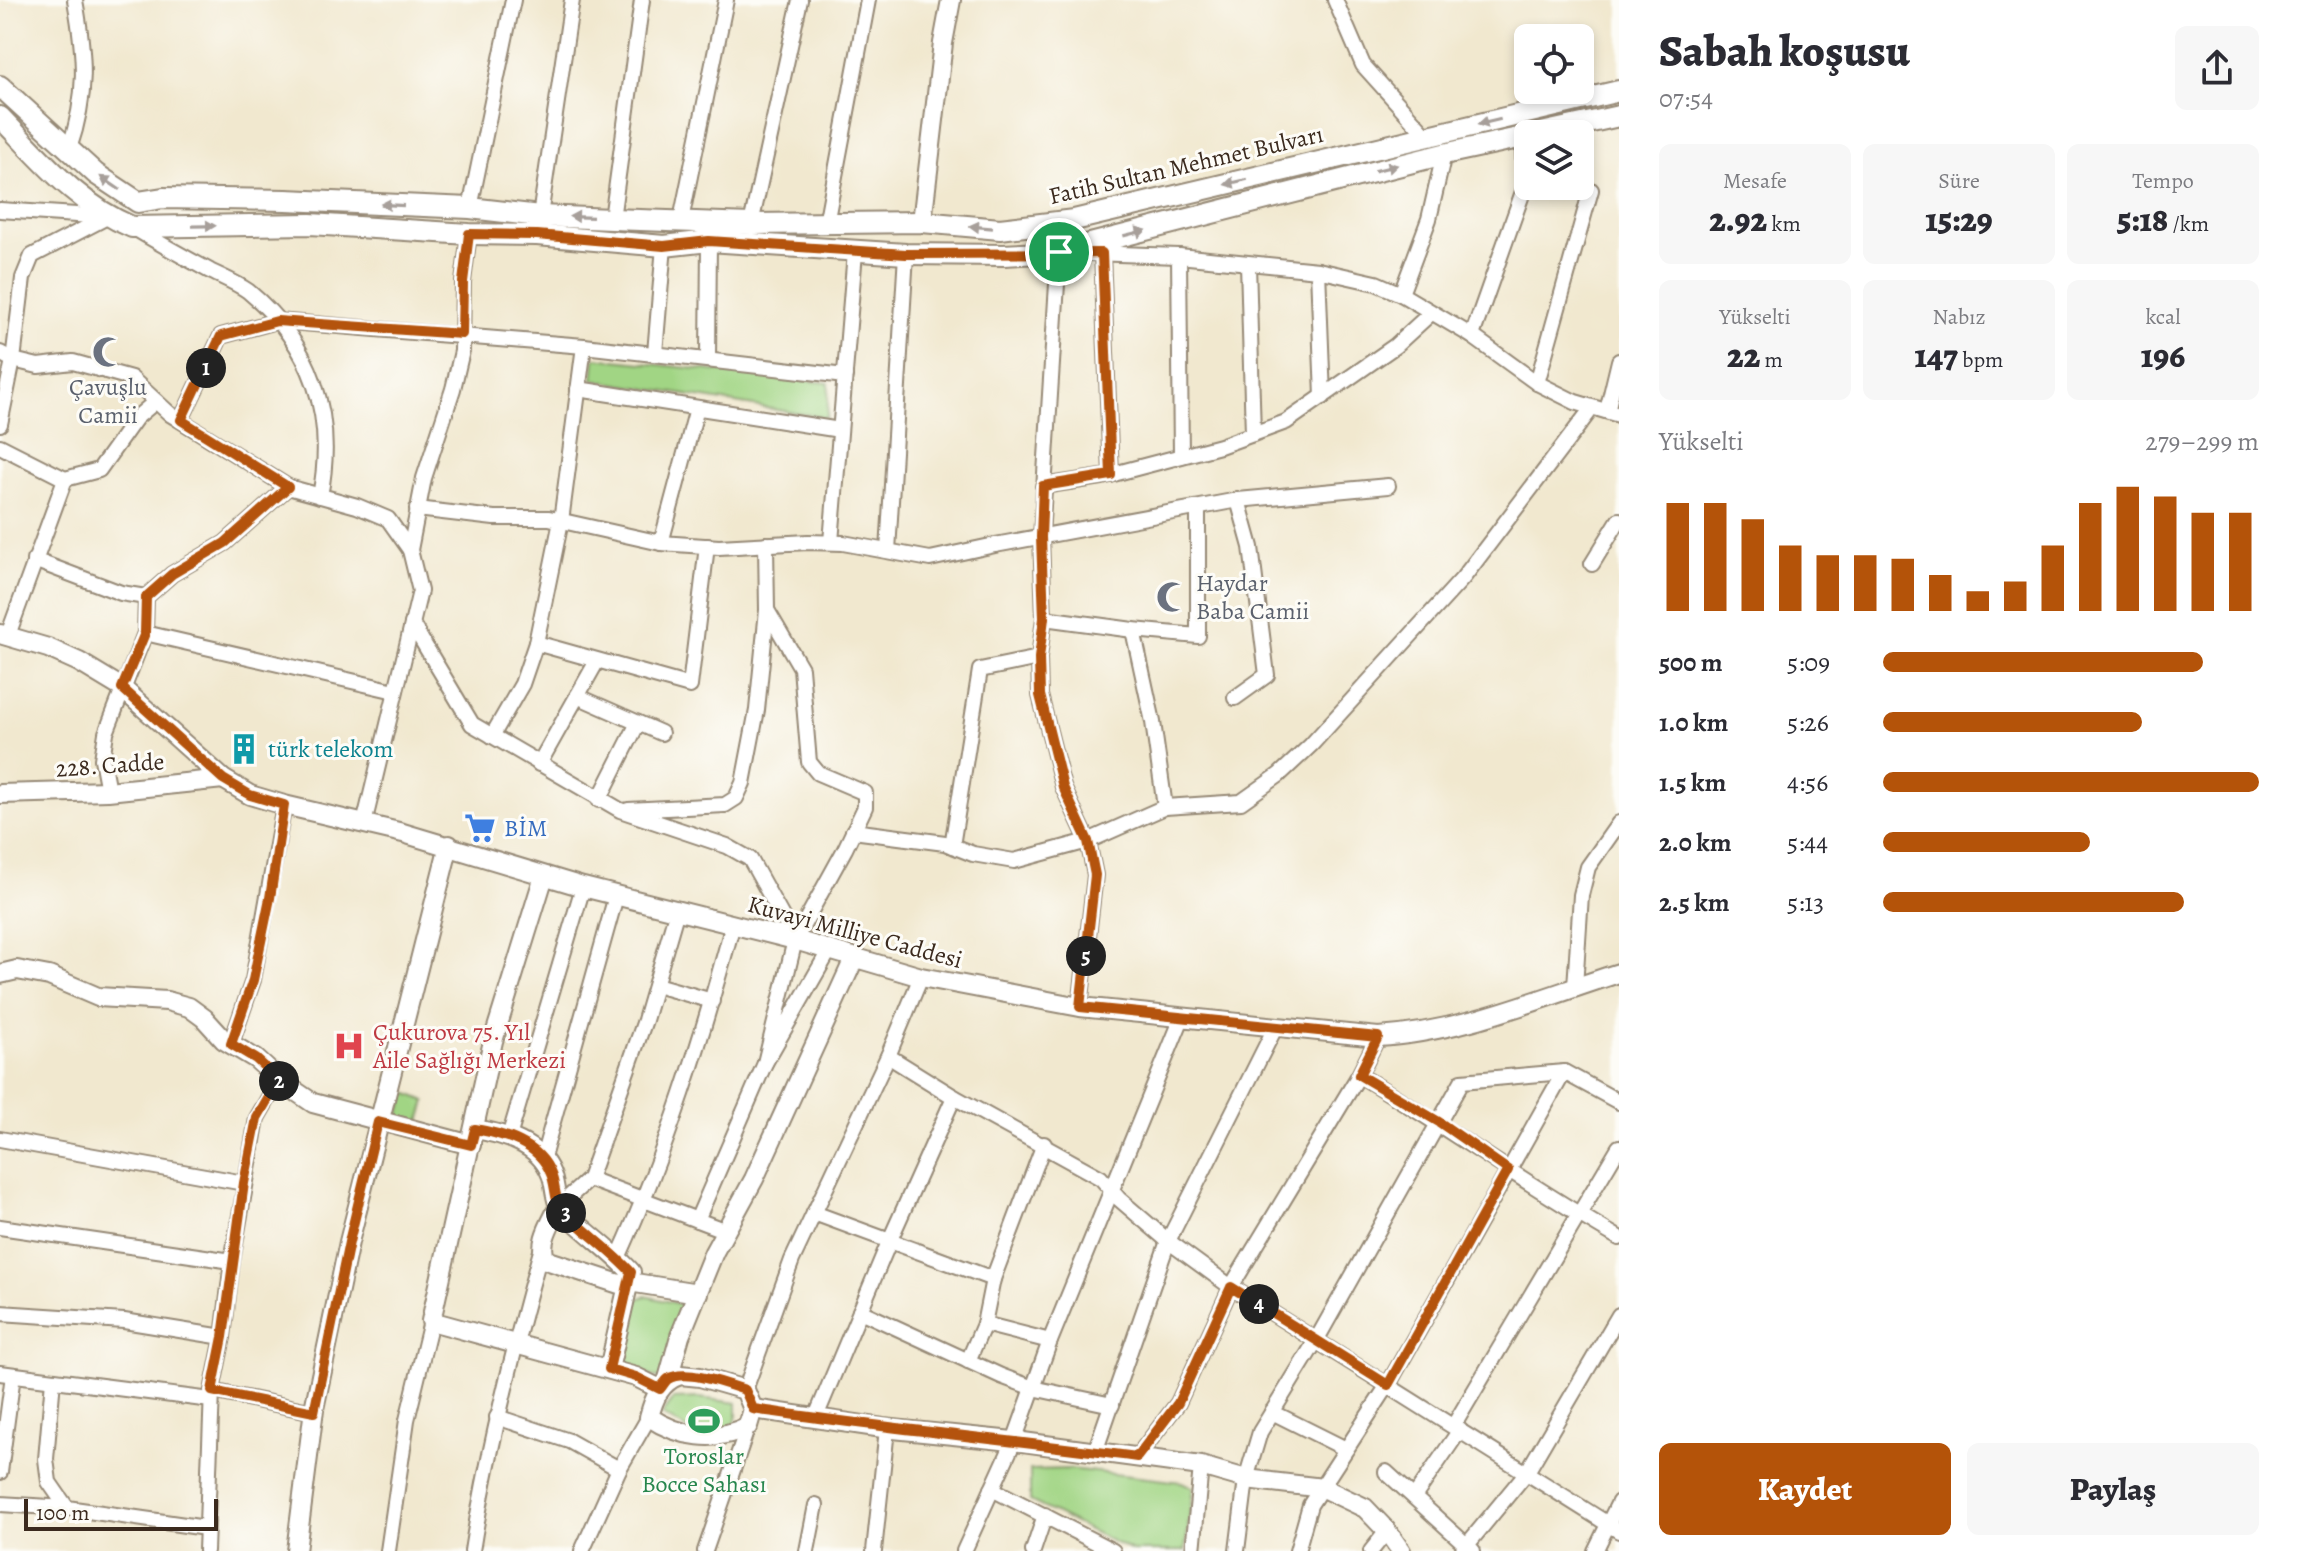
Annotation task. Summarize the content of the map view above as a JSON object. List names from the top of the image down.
{
  "streets": {
    "main road": ["Fatih Sultan Mehmet Bulvarı"],
    "street": ["228. Cadde", "Kuvayi Milliye Caddesi"]
  },
  "crossings": [
    ["228. Cadde", "Kuvayi Milliye Caddesi"]
  ],
  "places": {
    "mosque": ["Çavuşlu Camii", "Haydar Baba Camii"],
    "building": ["türk telekom"],
    "supermarket": ["BİM"],
    "hospital": ["Çukurova 75. Yıl Aile Sağlığı Merkezi"],
    "sports": ["Toroslar Bocce Sahası"]
  },
  "scale_bar": "100 m",
  "page": {
    "heading": ["Sabah koşusu", "07:54"],
    "stats": [
      ["Mesafe", "2.92 km"],
      ["Süre", "15:29"],
      ["Tempo", "5:18 /km"],
      ["Yükselti", "22 m"],
      ["Nabız", "147 bpm"],
      ["kcal", "196"]
    ],
    "pins": [
      "1",
      "5",
      "2",
      "3",
      "4"
    ],
    "chart": ["Yükselti", "279–299 m"],
    "list": [
      {
        "name": "500 m",
        "note": "5:09"
      },
      {
        "name": "1.0 km",
        "note": "5:26"
      },
      {
        "name": "1.5 km",
        "note": "4:56"
      },
      {
        "name": "2.0 km",
        "note": "5:44"
      },
      {
        "name": "2.5 km",
        "note": "5:13"
      }
    ],
    "buttons": ["Kaydet", "Paylaş"],
    "scale": "100 m"
  }
}
